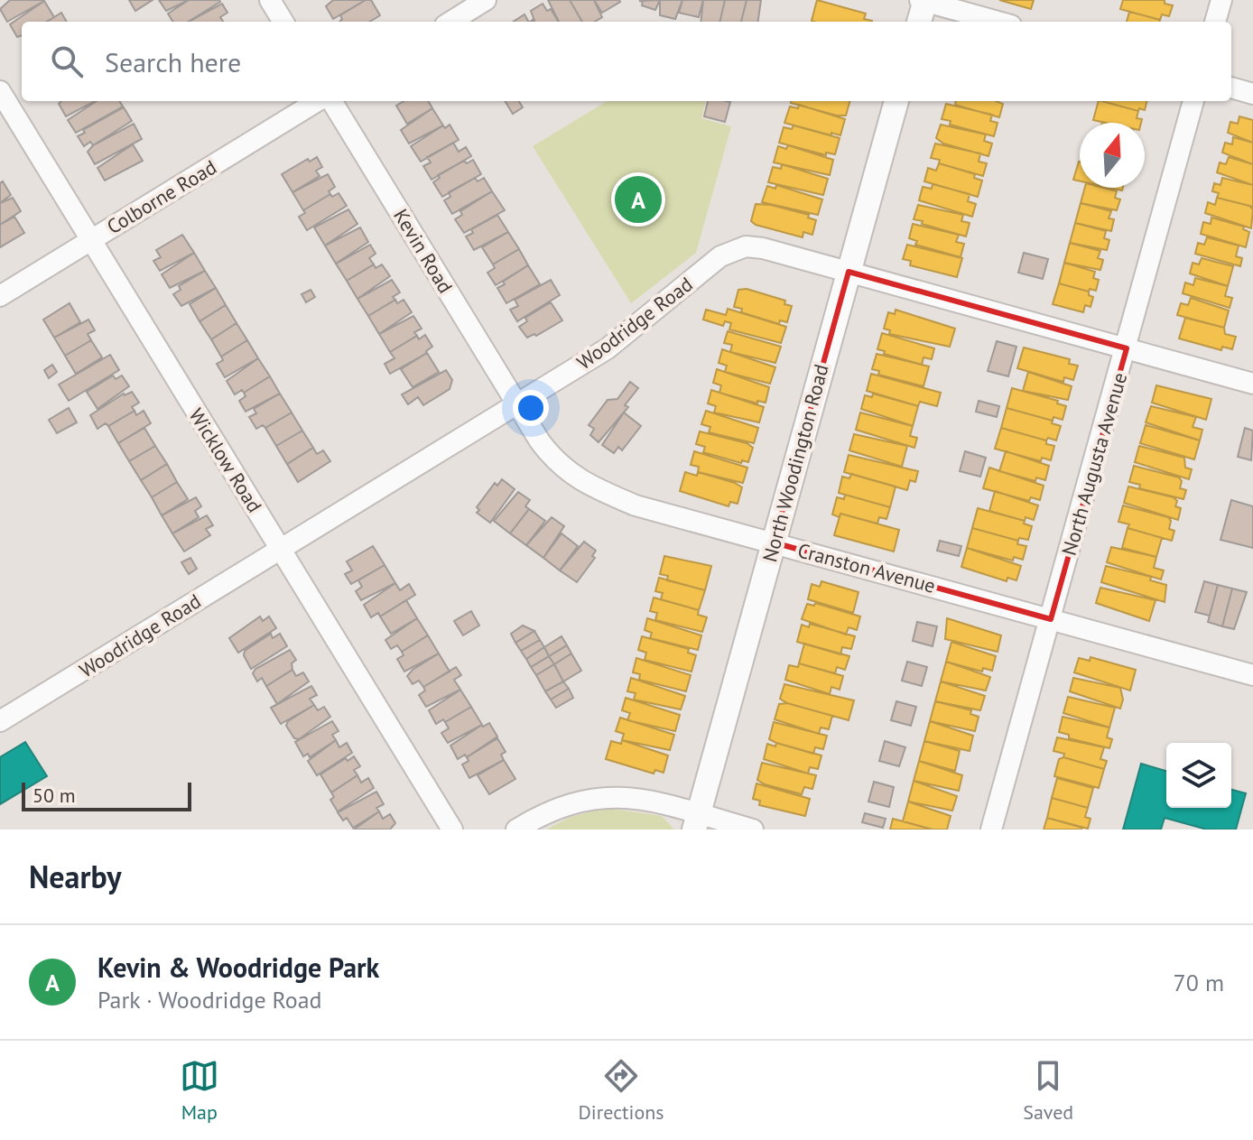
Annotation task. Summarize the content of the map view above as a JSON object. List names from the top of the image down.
{
  "streets": {
    "street": [
      "Colborne Road",
      "Kevin Road",
      "Woodridge Road",
      "Wicklow Road",
      "North Woodington Road",
      "North Augusta Avenue",
      "Cranston Avenue"
    ]
  },
  "crossings": [
    ["Colborne Road", "Wicklow Road"],
    ["Kevin Road", "Woodridge Road"],
    ["Kevin Road", "Cranston Avenue"],
    ["Woodridge Road", "Wicklow Road"],
    ["Woodridge Road", "North Woodington Road"],
    ["Woodridge Road", "North Augusta Avenue"],
    ["Woodridge Road", "Cranston Avenue"],
    ["North Woodington Road", "Cranston Avenue"],
    ["North Augusta Avenue", "Cranston Avenue"]
  ],
  "scale_bar": "50 m",
  "north": "top",
  "page": {
    "search": "Search here",
    "pins": "A",
    "scale": "50 m",
    "heading": "Nearby",
    "list": [
      {
        "mark": "A",
        "name": "Kevin & Woodridge Park",
        "note": "Park · Woodridge Road",
        "value": "70 m"
      }
    ],
    "nav": ["Map", "Directions", "Saved"]
  }
}
